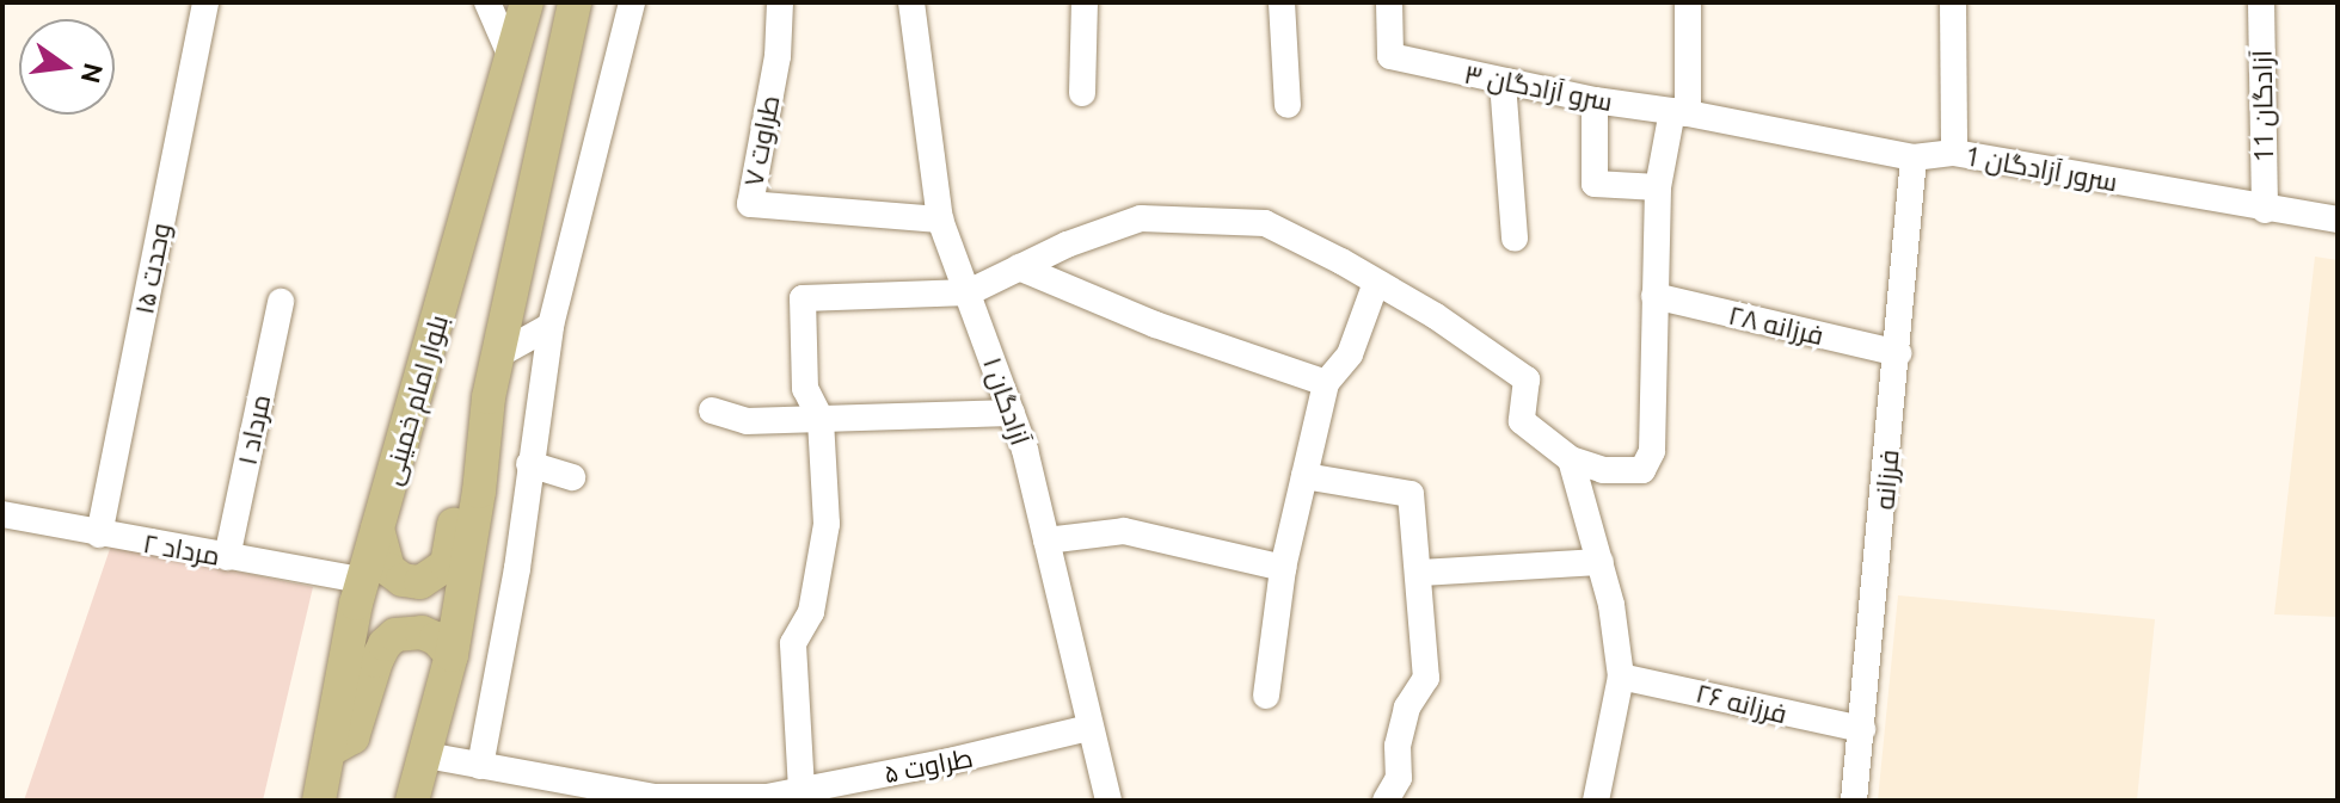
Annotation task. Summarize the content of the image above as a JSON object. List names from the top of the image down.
{
  "streets": {
    "main road": ["بلوار امام خمینی"],
    "street": [
      "سرو آزادگان ۳",
      "آزادگان 11",
      "طراوت ۷",
      "سرور آزادگان 1",
      "وحدت ۱۵",
      "فرزانه ۲۸",
      "آزادگان ۱",
      "مرداد ۱",
      "فرزانه",
      "مرداد ۲",
      "فرزانه ۲۶",
      "طراوت ۵"
    ]
  },
  "crossings": [
    ["سرو آزادگان ۳", "سرور آزادگان 1"],
    ["آزادگان 11", "سرور آزادگان 1"],
    ["طراوت ۷", "آزادگان ۱"],
    ["سرور آزادگان 1", "فرزانه"],
    ["وحدت ۱۵", "مرداد ۲"],
    ["فرزانه ۲۸", "فرزانه"],
    ["بلوار امام خمینی", "مرداد ۲"],
    ["آزادگان ۱", "طراوت ۵"],
    ["مرداد ۱", "مرداد ۲"],
    ["فرزانه", "فرزانه ۲۶"]
  ],
  "north": "right"
}
